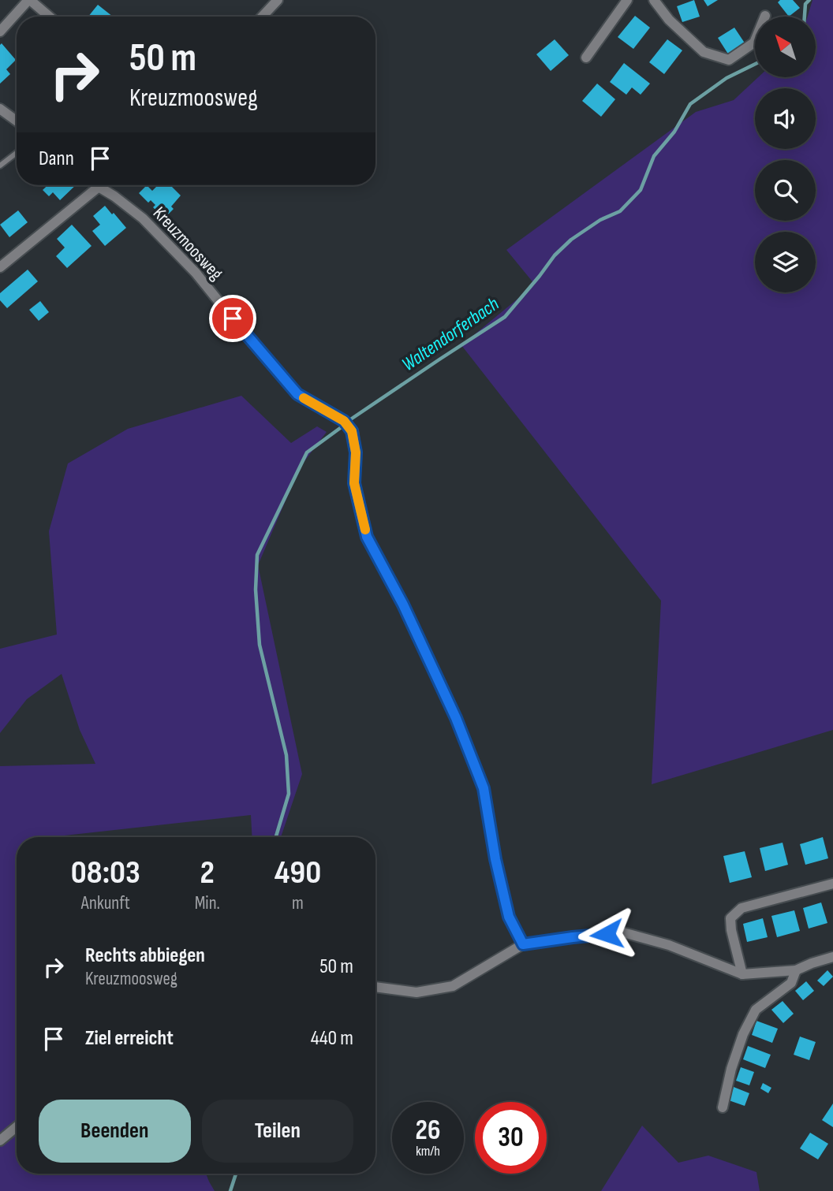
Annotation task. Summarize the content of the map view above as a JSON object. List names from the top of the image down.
{
  "streets": {
    "street": ["Kreuzmoosweg"]
  },
  "water": ["Waltendorferbach"],
  "north": "top left",
  "page": {
    "turn": ["50 m", "Kreuzmoosweg"],
    "then": "Dann",
    "eta": [
      "08:03",
      "Ankunft",
      "2",
      "Min.",
      "490",
      "m"
    ],
    "list": [
      {
        "name": "Rechts abbiegen",
        "note": "Kreuzmoosweg",
        "value": "50 m"
      },
      {
        "name": "Ziel erreicht",
        "value": "440 m"
      }
    ],
    "buttons": ["Beenden", "Teilen"],
    "speed": "26 km/h",
    "limit": "30"
  }
}
